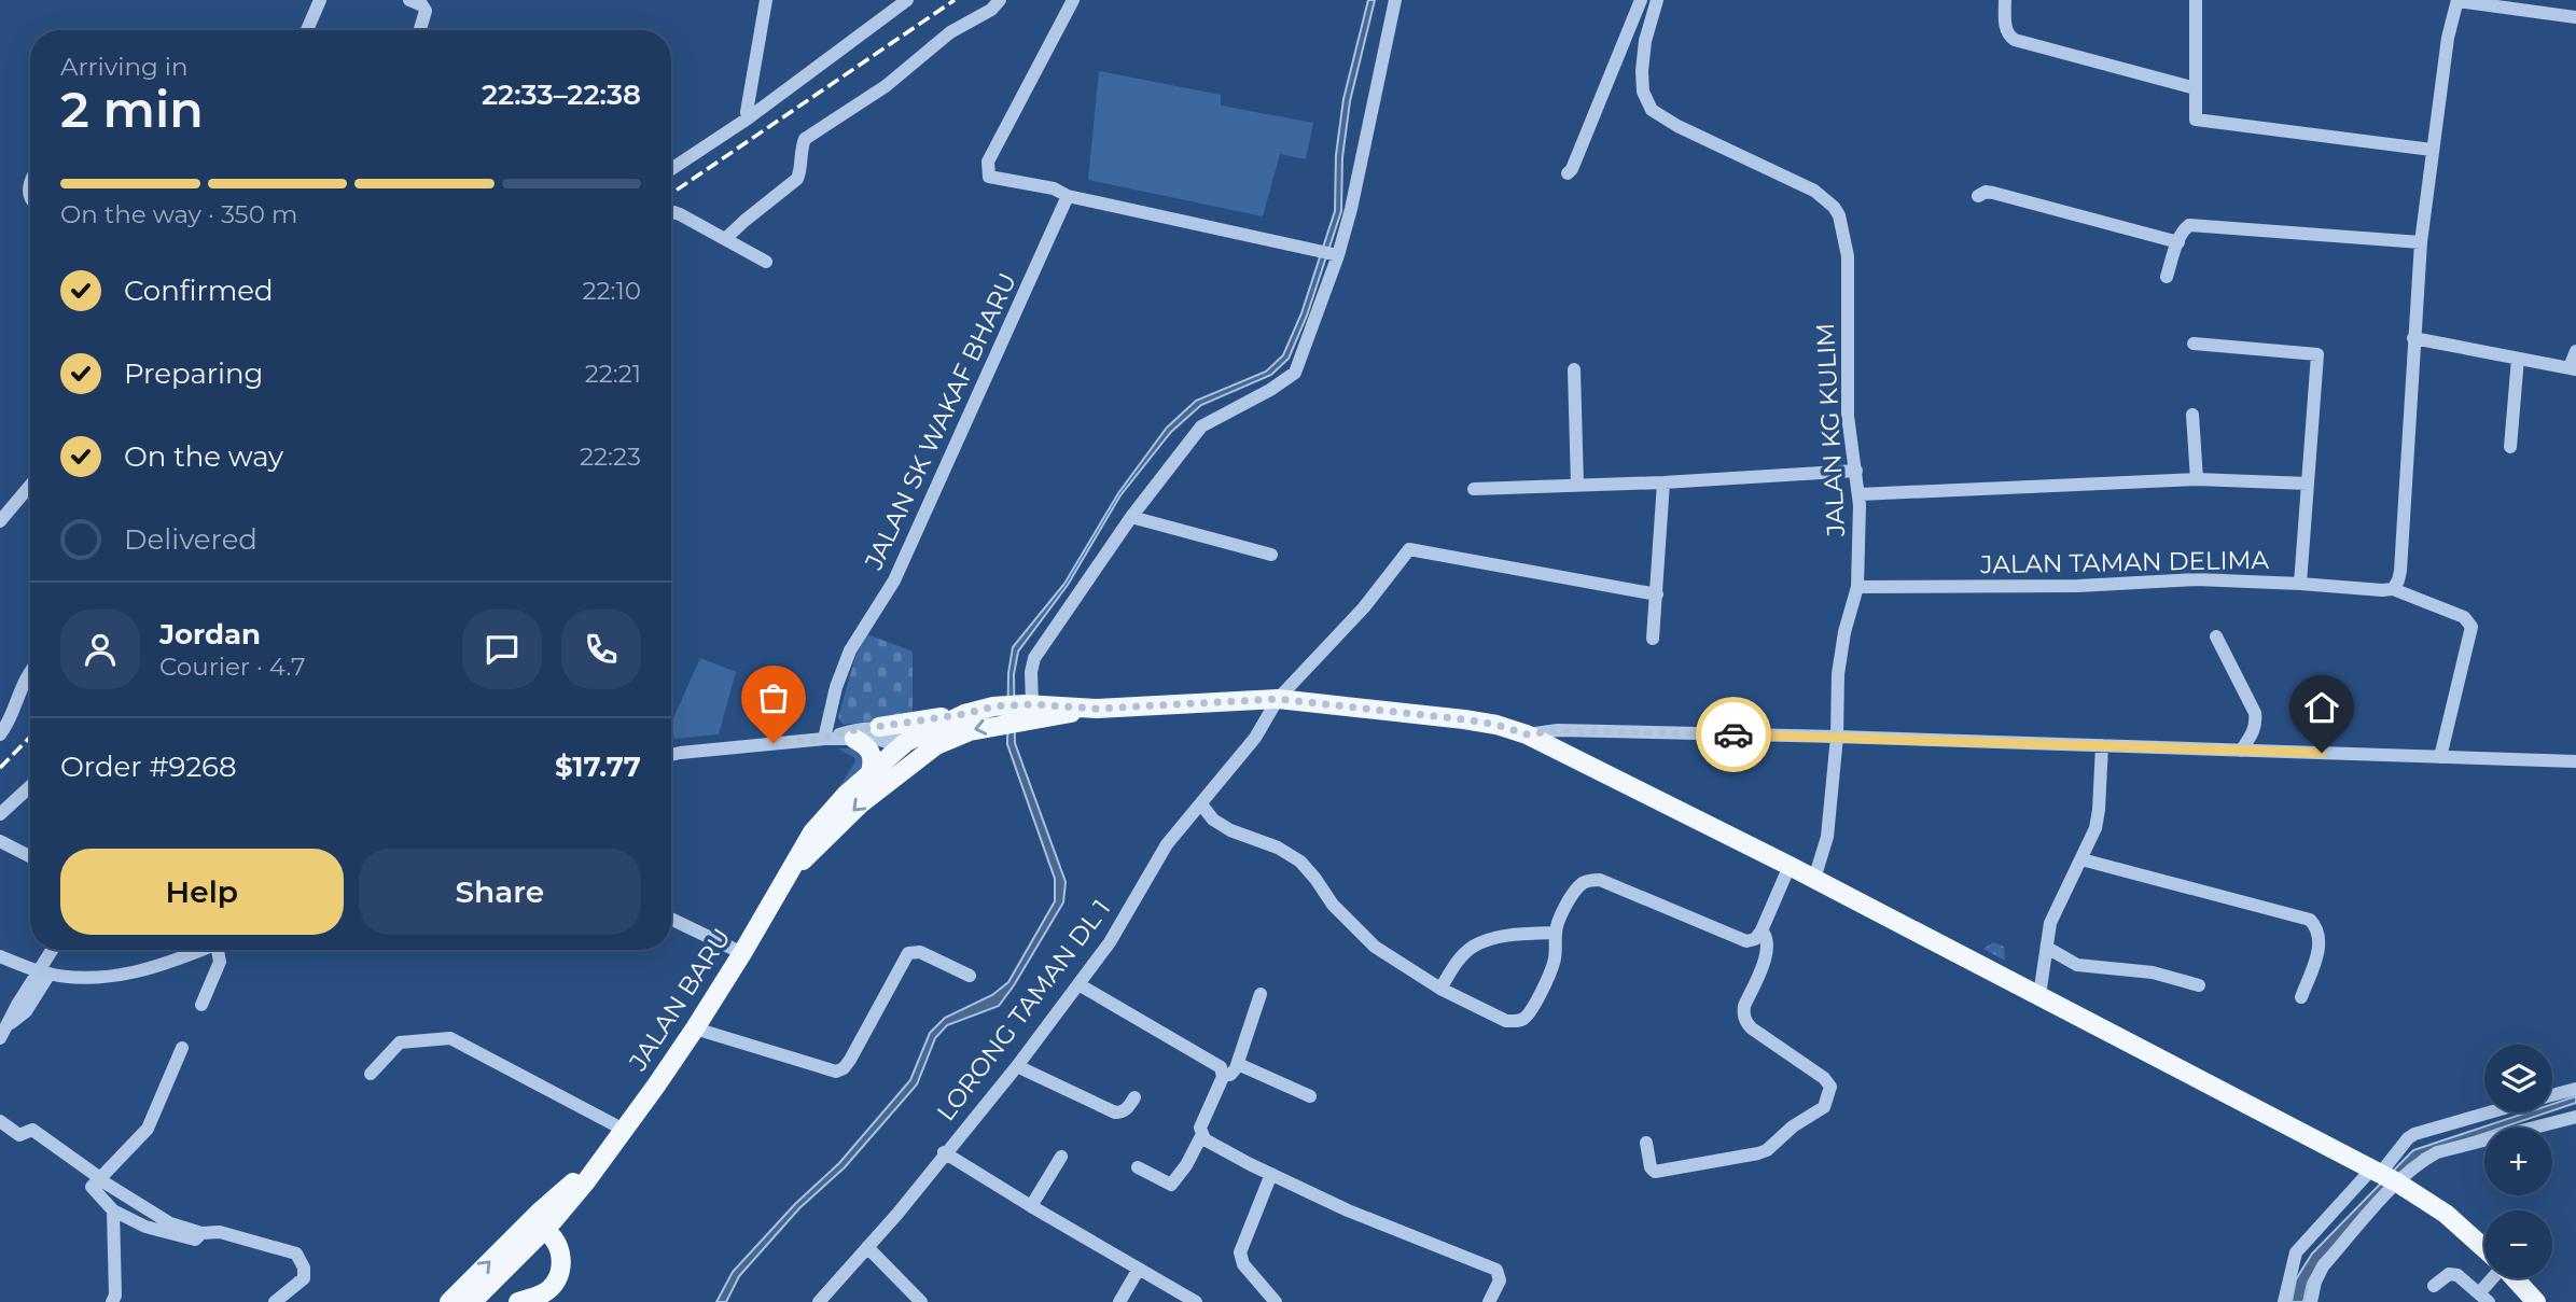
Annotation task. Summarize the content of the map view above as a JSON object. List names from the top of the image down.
{
  "streets": {
    "main road": ["JALAN BARU"],
    "street": [
      "JALAN SK WAKAF BHARU",
      "JALAN KG KULIM",
      "JALAN TAMAN DELIMA",
      "LORONG TAMAN DL 1"
    ]
  },
  "crossings": [
    ["JALAN KG KULIM", "JALAN TAMAN DELIMA"]
  ],
  "page": {
    "heading": ["2 min", "Arriving in", "22:33–22:38"],
    "panel": [
      "Jordan",
      "Courier · 4.7",
      "Order #9268",
      "$17.77"
    ],
    "bar": "On the way · 350 m",
    "list": [
      ["Confirmed", "22:10"],
      ["Preparing", "22:21"],
      ["On the way", "22:23"],
      "Delivered"
    ],
    "buttons": ["Help", "Share"],
    "map_buttons": ["+", "−"]
  }
}
